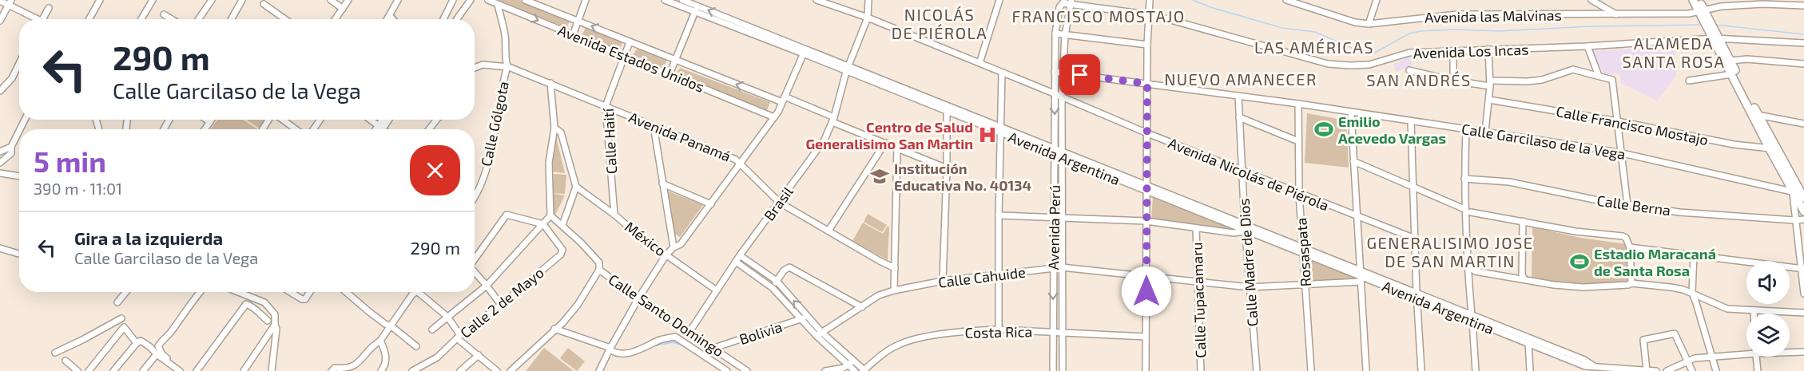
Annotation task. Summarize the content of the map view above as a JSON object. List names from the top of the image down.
{
  "streets": {
    "street": [
      "Avenida las Malvinas",
      "Avenida Los Incas",
      "Avenida Estados Unidos",
      "Calle Gólgota",
      "Calle Francisco Mostajo",
      "Avenida Panamá",
      "Calle Haití",
      "Calle Garcilaso de la Vega",
      "Avenida Argentina",
      "Avenida Nicolás de Piérola",
      "Brasil",
      "Calle Berna",
      "Avenida Perú",
      "México",
      "Rosaspata",
      "Calle Madre de Dios",
      "Calle Cahuide",
      "Calle Tupacamaru",
      "Calle 2 de Mayo",
      "Calle Santo Domingo",
      "Costa Rica",
      "Bolivia"
    ]
  },
  "crossings": [
    ["Avenida Los Incas", "Avenida Perú"],
    ["Avenida Estados Unidos", "Calle Gólgota"],
    ["Avenida Estados Unidos", "Calle Haití"],
    ["Avenida Estados Unidos", "Brasil"],
    ["Calle Gólgota", "Avenida Panamá"],
    ["Avenida Panamá", "Calle Haití"],
    ["Avenida Panamá", "Brasil"],
    ["Calle Haití", "México"],
    ["Calle Garcilaso de la Vega", "Avenida Perú"],
    ["Calle Garcilaso de la Vega", "Rosaspata"],
    ["Calle Garcilaso de la Vega", "Calle Madre de Dios"],
    ["Avenida Argentina", "Brasil"],
    ["Avenida Argentina", "Avenida Perú"],
    ["Avenida Argentina", "Rosaspata"],
    ["Avenida Argentina", "Calle Madre de Dios"],
    ["Avenida Argentina", "Calle Cahuide"],
    ["Avenida Nicolás de Piérola", "Brasil"],
    ["Avenida Nicolás de Piérola", "Avenida Perú"],
    ["Avenida Nicolás de Piérola", "Rosaspata"],
    ["Avenida Nicolás de Piérola", "Calle Madre de Dios"],
    ["Brasil", "México"],
    ["Brasil", "Calle Santo Domingo"],
    ["Avenida Perú", "Calle Cahuide"],
    ["Avenida Perú", "Costa Rica"],
    ["Rosaspata", "Calle Cahuide"],
    ["Calle Madre de Dios", "Calle Cahuide"],
    ["Calle Cahuide", "Calle Tupacamaru"],
    ["Calle Santo Domingo", "Bolivia"]
  ],
  "districts": [
    "NICOLÁS DE PIÉROLA",
    "FRANCISCO MOSTAJO",
    "ALAMEDA SANTA ROSA",
    "LAS AMÉRICAS",
    "NUEVO AMANECER",
    "SAN ANDRÉS",
    "GENERALISIMO JOSE DE SAN MARTIN"
  ],
  "places": {
    "sports": ["Emilio Acevedo Vargas", "Estadio Maracaná de Santa Rosa"],
    "hospital": ["Centro de Salud Generalisimo San Martin"],
    "school or university": ["Institución Educativa No. 40134"]
  },
  "page": {
    "turn": ["290 m", "Calle Garcilaso de la Vega"],
    "heading": ["5 min", "390 m · 11:01"],
    "list": [
      {
        "name": "Gira a la izquierda",
        "note": "Calle Garcilaso de la Vega",
        "value": "290 m"
      }
    ]
  }
}
